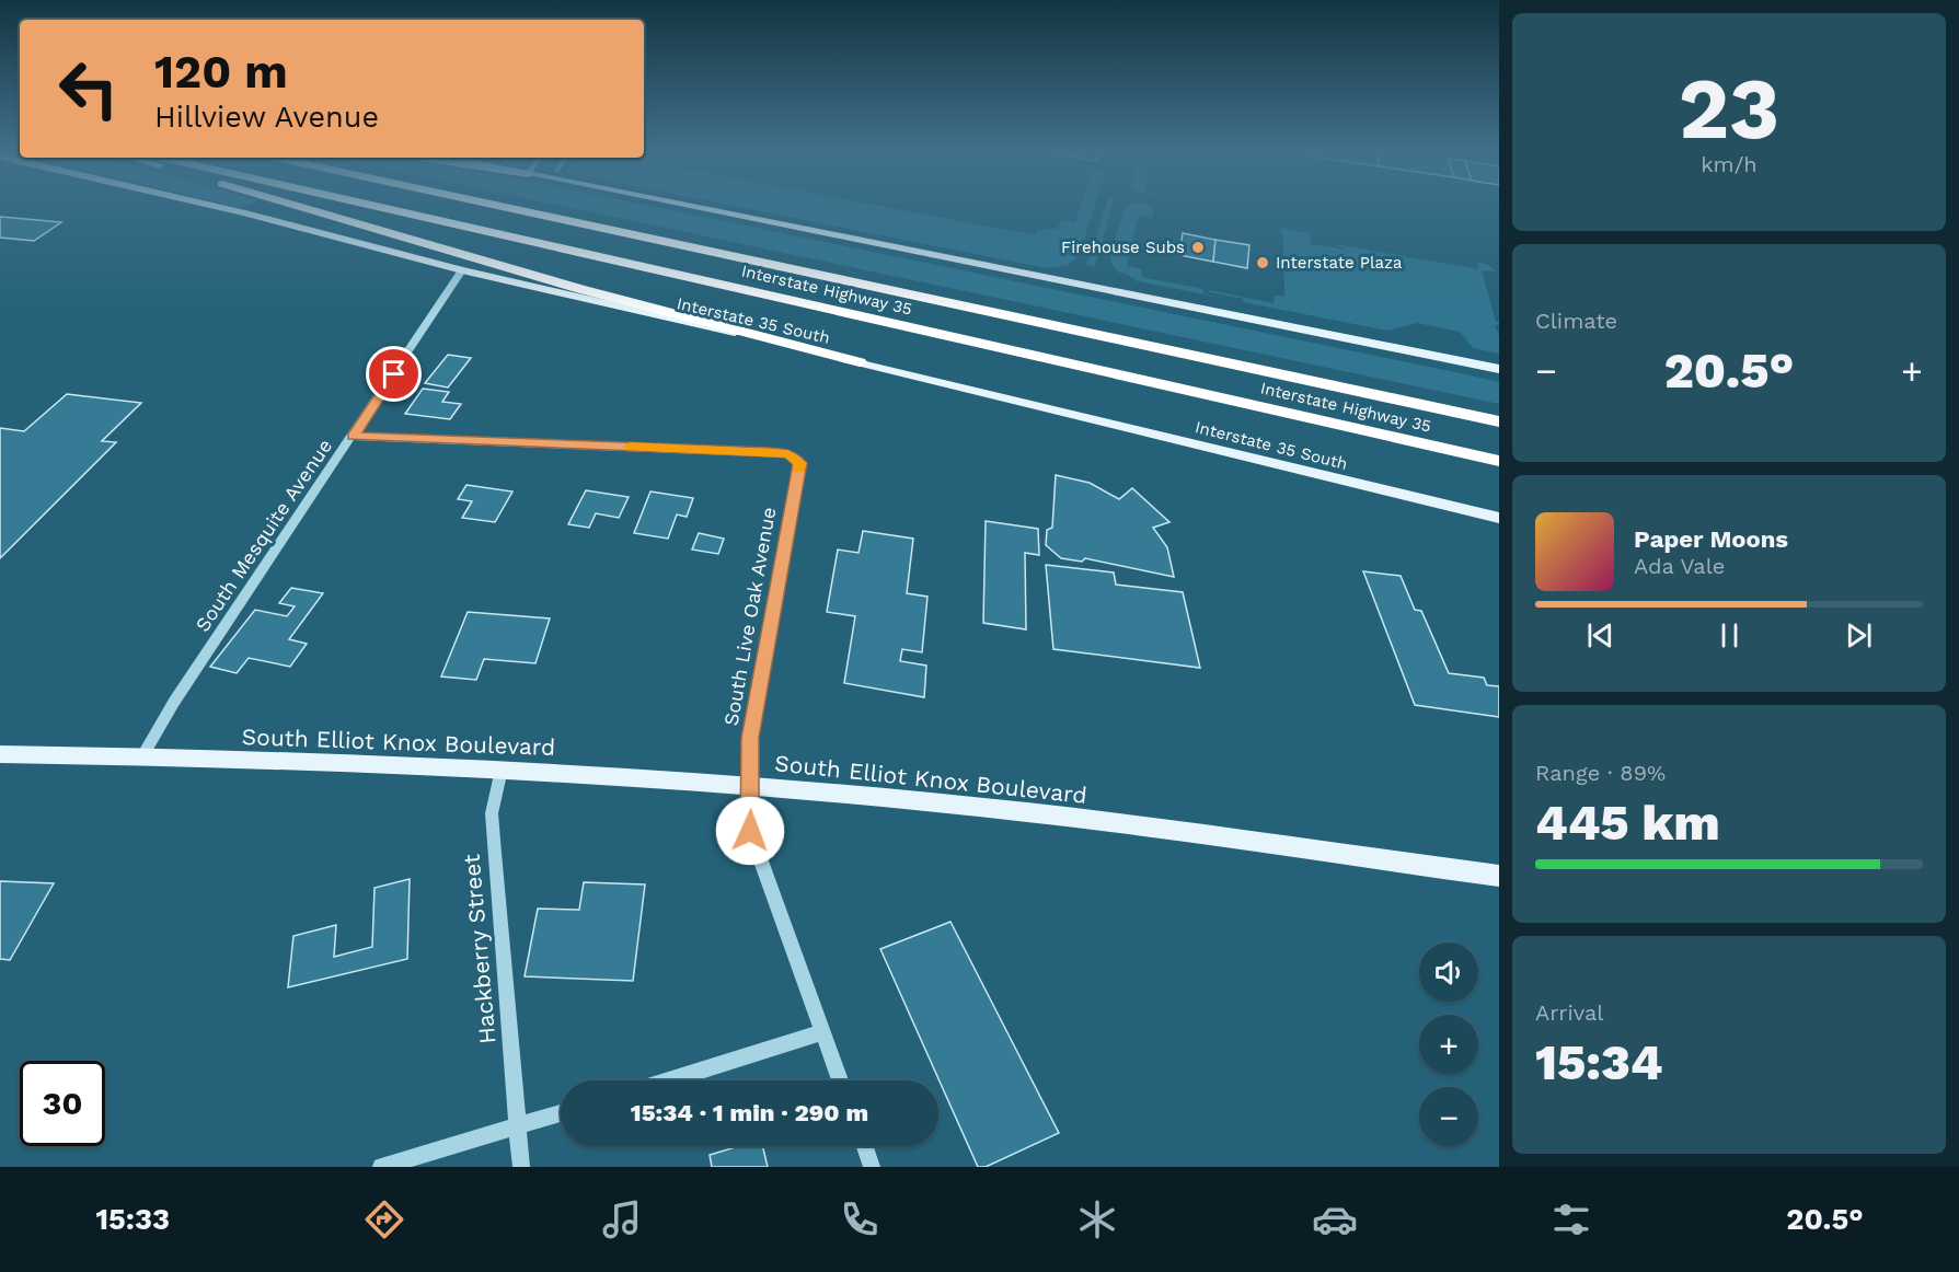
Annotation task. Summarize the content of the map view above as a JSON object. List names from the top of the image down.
{
  "streets": {
    "highway": ["Interstate Highway 35"],
    "main road": ["Interstate 35 South", "South Elliot Knox Boulevard"],
    "street": ["South Mesquite Avenue", "South Live Oak Avenue", "Hackberry Street"]
  },
  "crossings": [
    ["Interstate 35 South", "South Mesquite Avenue"],
    ["South Mesquite Avenue", "South Live Oak Avenue"],
    ["South Mesquite Avenue", "South Elliot Knox Boulevard"],
    ["South Live Oak Avenue", "South Elliot Knox Boulevard"],
    ["South Elliot Knox Boulevard", "Hackberry Street"]
  ],
  "places": ["Firehouse Subs", "Interstate Plaza"],
  "page": {
    "tile": [
      ["23", "km/h"],
      "Climate",
      ["Range · 89%", "445 km"],
      ["Arrival", "15:34"]
    ],
    "turn": ["120 m", "Hillview Avenue"],
    "heat": ["−", "20.5°", "+"],
    "song": ["Paper Moons", "Ada Vale"],
    "map_buttons": ["+", "−"],
    "limit": "30",
    "trip": "15:34 · 1 min · 290 m",
    "tabs": ["15:33", "20.5°"]
  }
}
